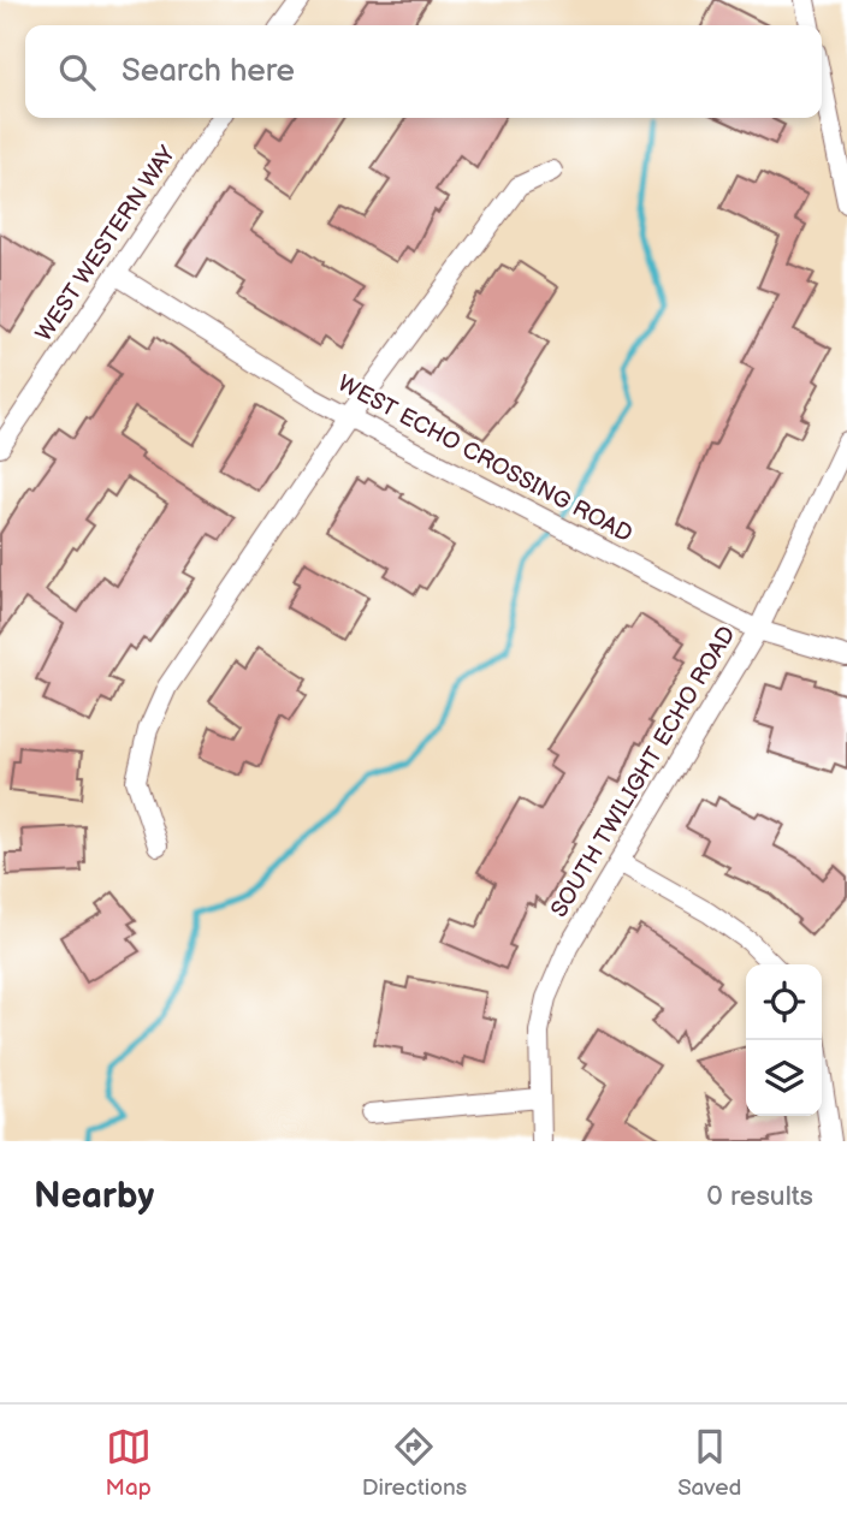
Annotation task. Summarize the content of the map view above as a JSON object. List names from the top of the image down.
{
  "streets": {
    "street": ["WEST WESTERN WAY", "WEST ECHO CROSSING ROAD", "SOUTH TWILIGHT ECHO ROAD"]
  },
  "crossings": [
    ["WEST WESTERN WAY", "WEST ECHO CROSSING ROAD"],
    ["WEST ECHO CROSSING ROAD", "SOUTH TWILIGHT ECHO ROAD"]
  ],
  "page": {
    "search": "Search here",
    "heading": ["Nearby", "0 results"],
    "nav": ["Map", "Directions", "Saved"]
  }
}
